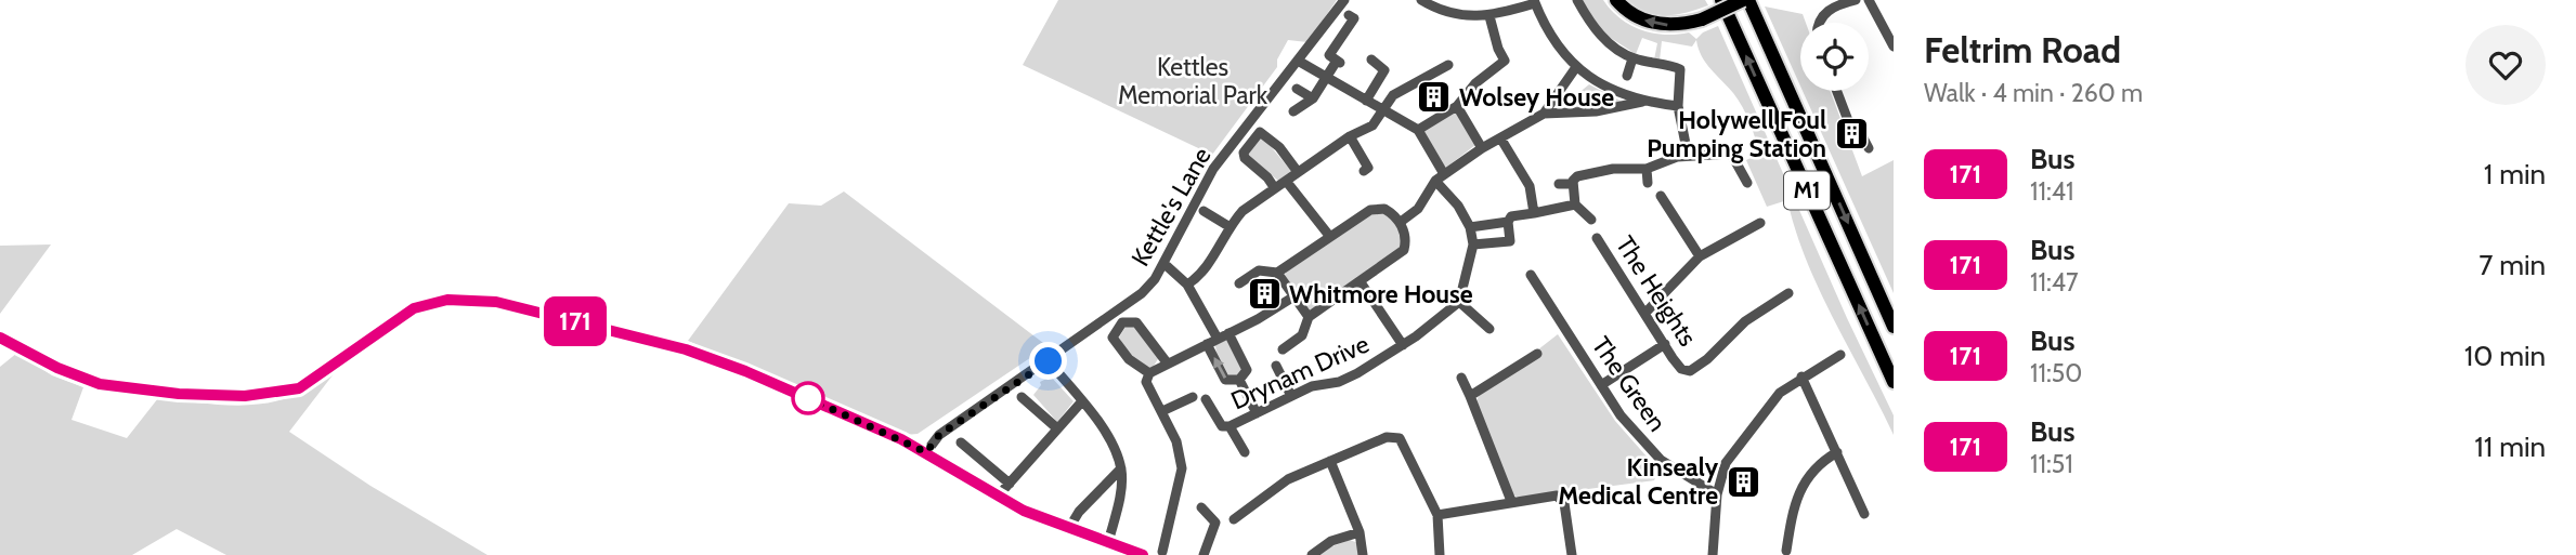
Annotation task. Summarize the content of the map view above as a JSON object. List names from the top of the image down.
{
  "streets": {
    "highway": ["M1"],
    "street": [
      "Kettle's Lane",
      "The Heights",
      "Drynam Drive",
      "The Green"
    ]
  },
  "parks": ["Kettles Memorial Park"],
  "places": {
    "building": [
      "Wolsey House",
      "Holywell Foul Pumping Station",
      "Whitmore House",
      "Kinsealy Medical Centre"
    ]
  },
  "lines": ["bus line 171"],
  "page": {
    "on_map": "171",
    "heading": ["Feltrim Road", "Walk · 4 min · 260 m"],
    "list": [
      {
        "mark": "171",
        "name": "Bus",
        "note": "11:41",
        "value": "1 min"
      },
      {
        "mark": "171",
        "name": "Bus",
        "note": "11:47",
        "value": "7 min"
      },
      {
        "mark": "171",
        "name": "Bus",
        "note": "11:50",
        "value": "10 min"
      },
      {
        "mark": "171",
        "name": "Bus",
        "note": "11:51",
        "value": "11 min"
      }
    ]
  }
}
